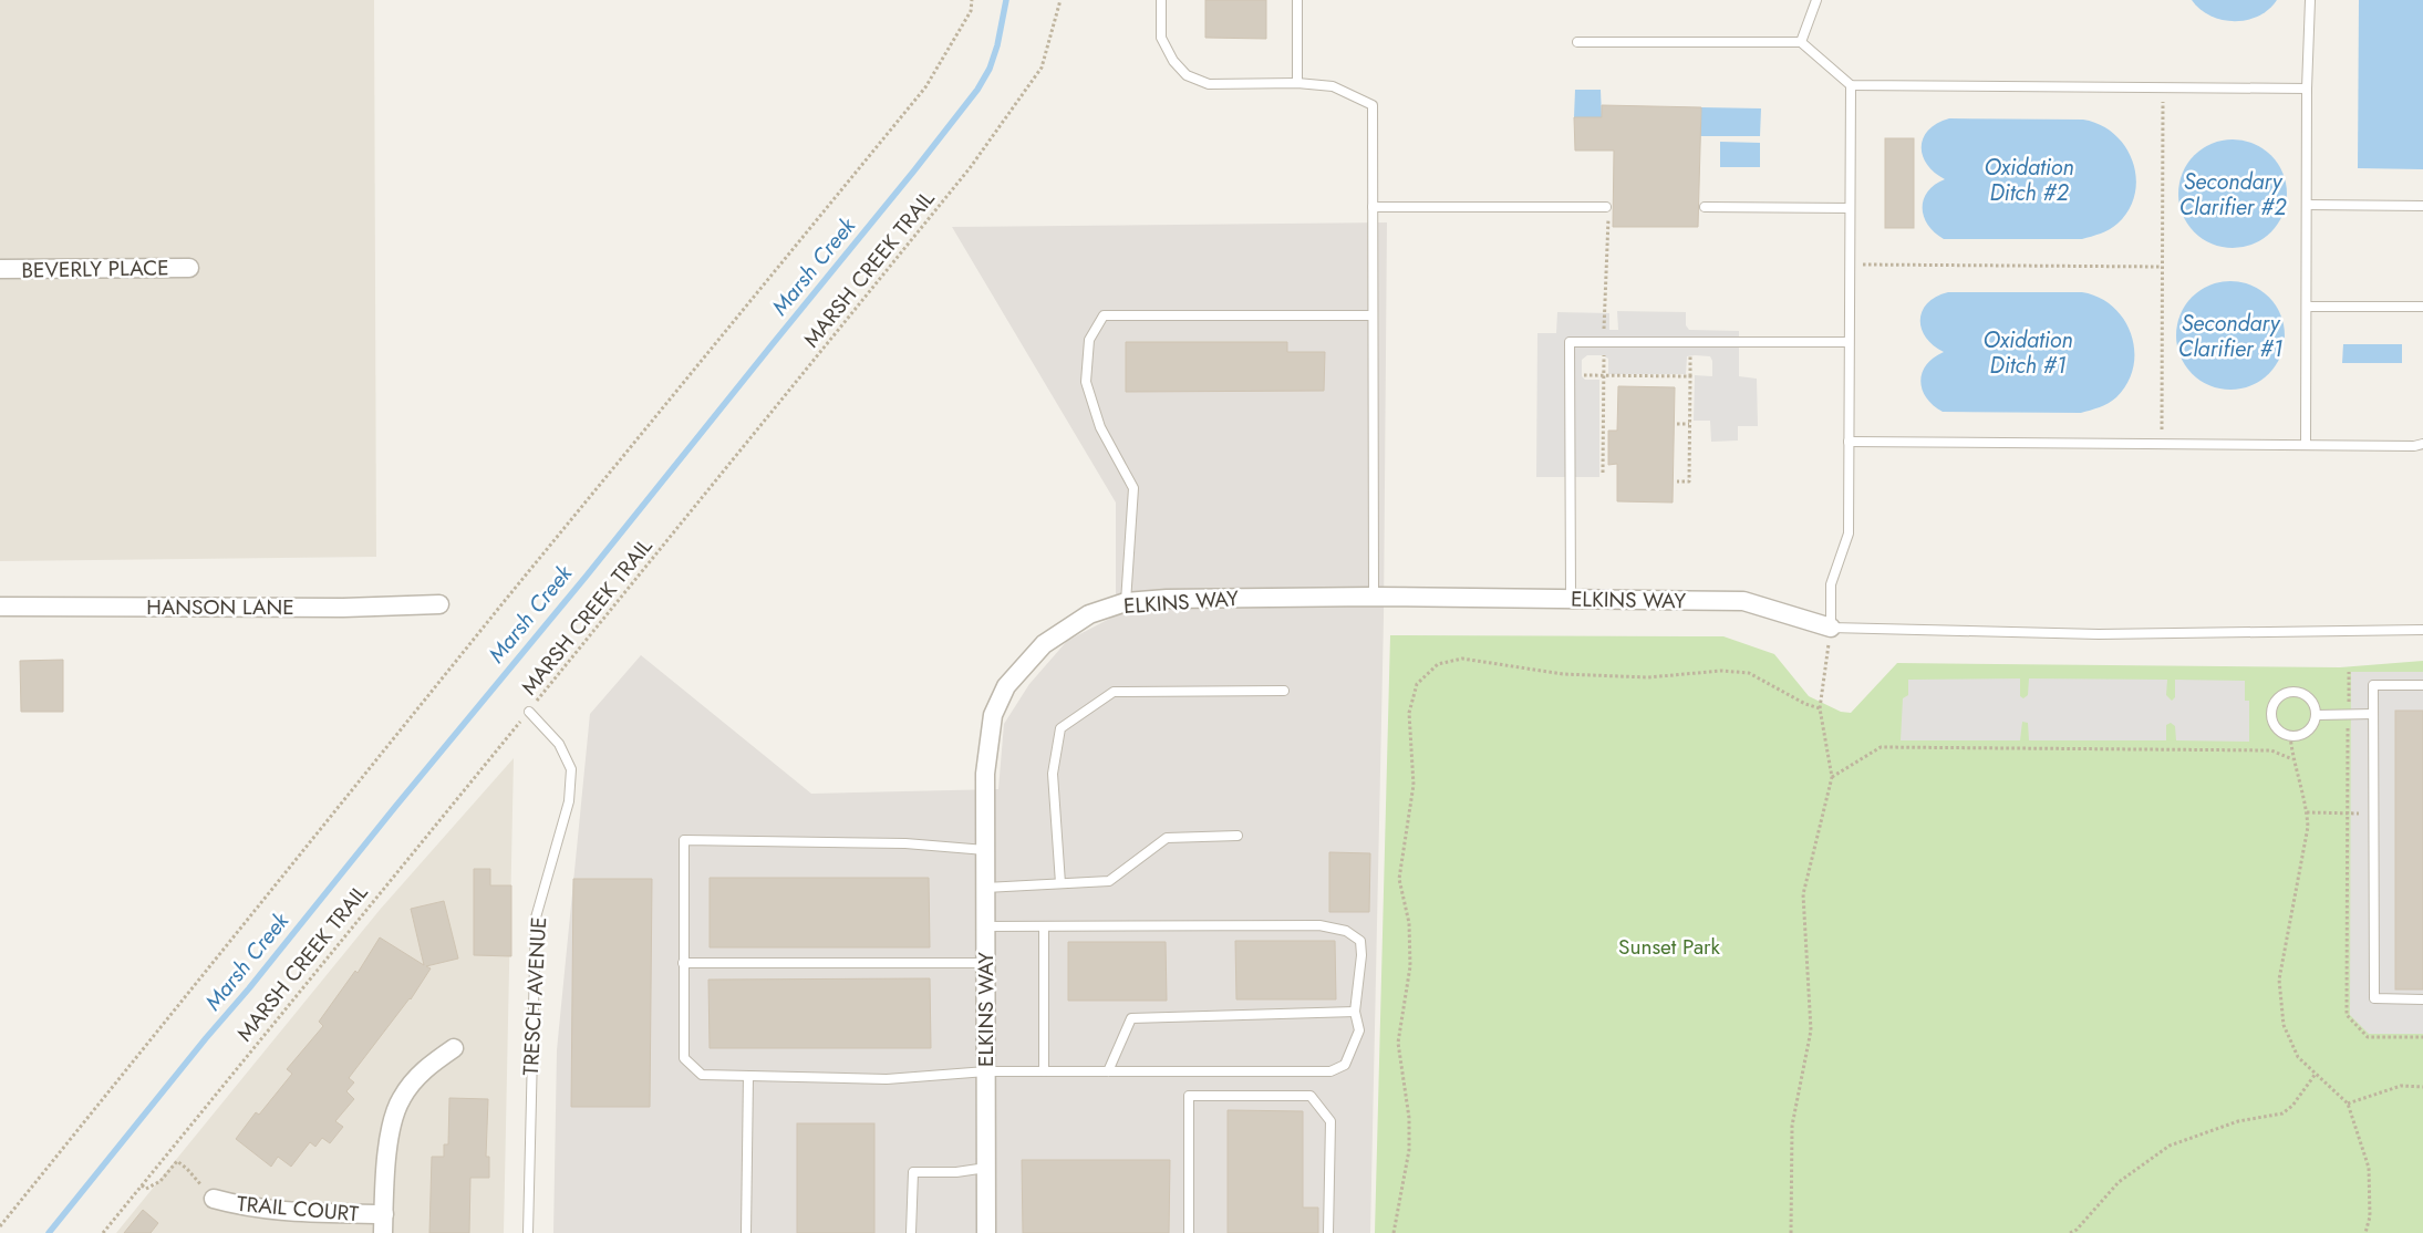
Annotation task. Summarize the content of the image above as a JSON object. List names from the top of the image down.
{
  "streets": {
    "street": [
      "BEVERLY PLACE",
      "ELKINS WAY",
      "HANSON LANE",
      "TRAIL COURT"
    ],
    "lane": ["TRESCH AVENUE"],
    "path": ["MARSH CREEK TRAIL"]
  },
  "crossings": [
    ["MARSH CREEK TRAIL", "TRESCH AVENUE"]
  ],
  "water": [
    "Oxidation Ditch #2",
    "Secondary Clarifier #2",
    "Marsh Creek",
    "Secondary Clarifier #1",
    "Oxidation Ditch #1"
  ],
  "parks": ["Sunset Park"]
}
